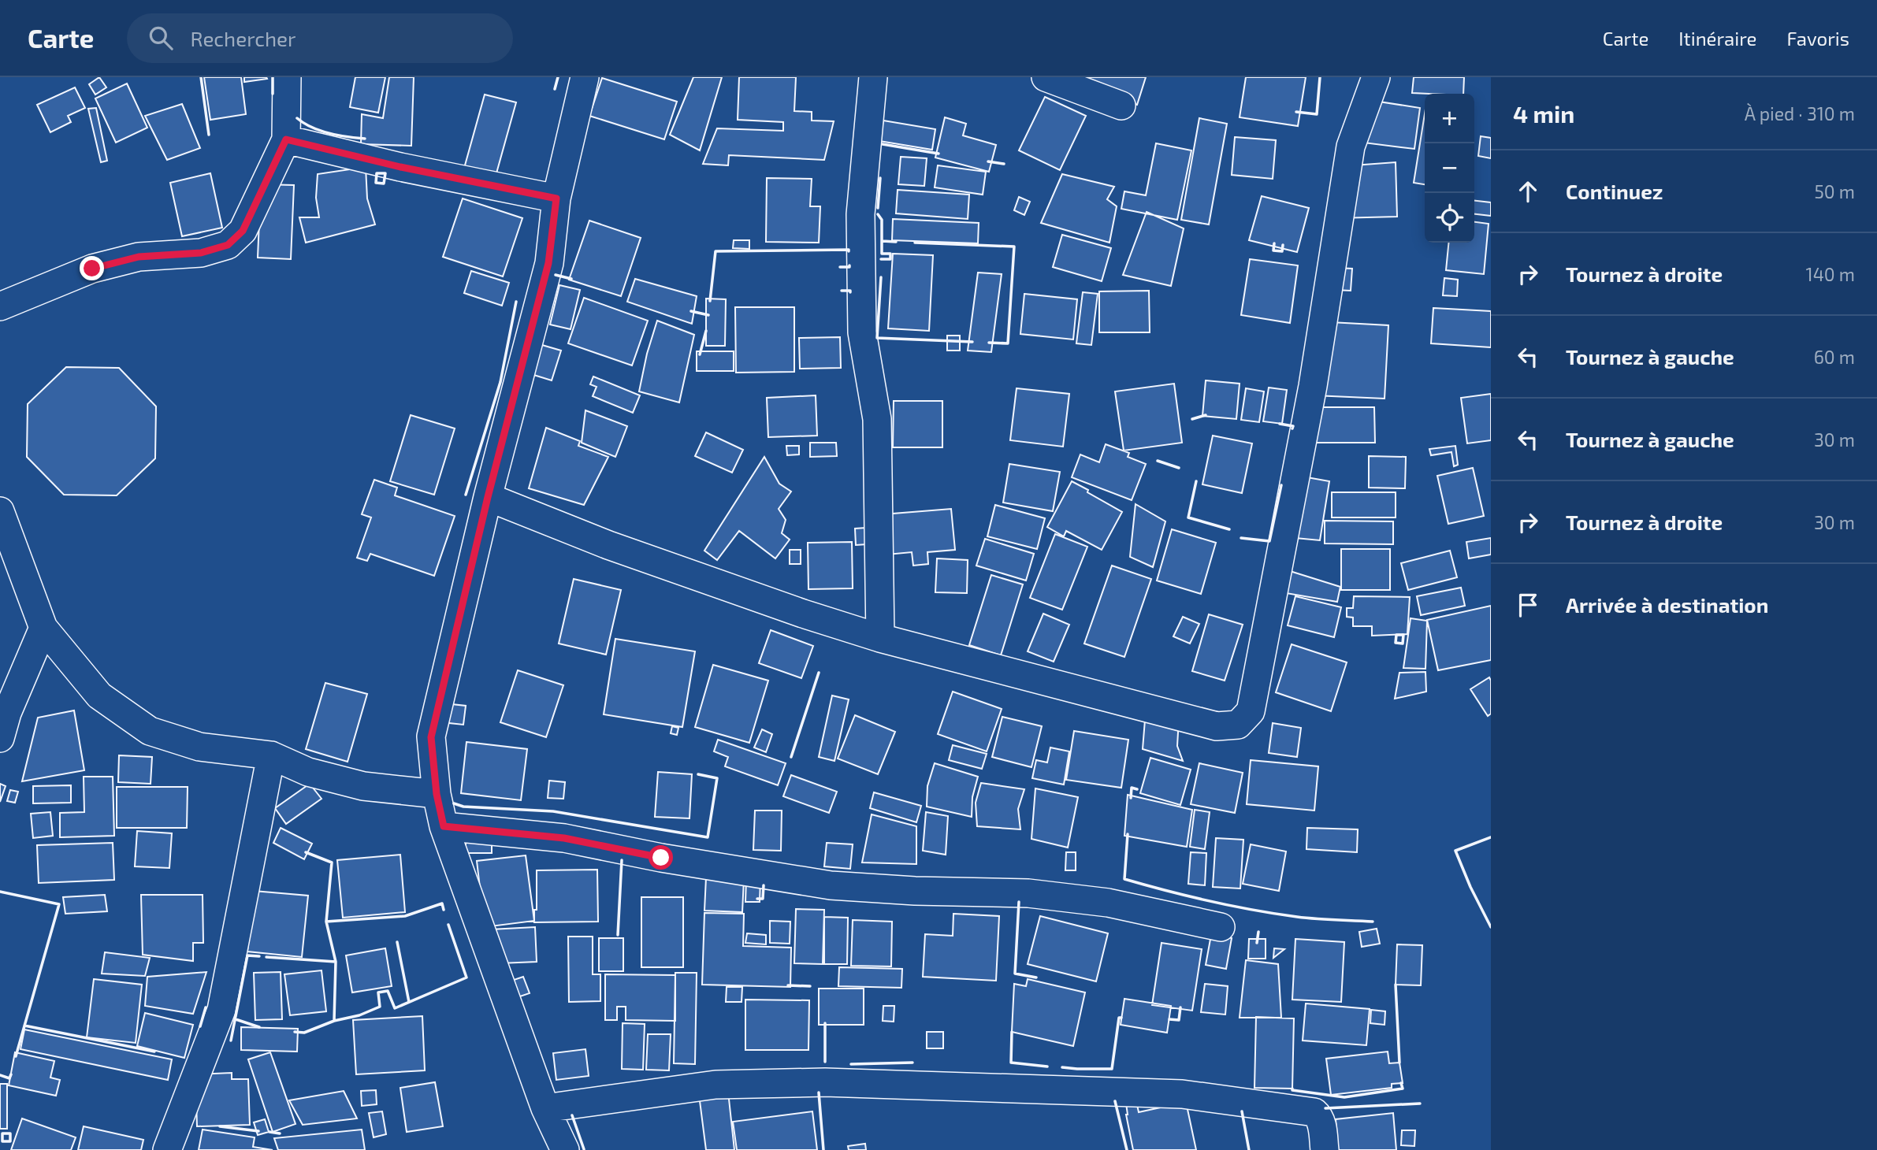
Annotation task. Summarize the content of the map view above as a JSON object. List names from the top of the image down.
{
  "page": {
    "header": "Carte",
    "search": "Rechercher",
    "nav": ["Carte", "Itinéraire", "Favoris"],
    "heading": ["4 min", "À pied · 310 m"],
    "map_buttons": ["+", "−"],
    "list": [
      ["Continuez", "50 m"],
      ["Tournez à droite", "140 m"],
      ["Tournez à gauche", "60 m"],
      ["Tournez à gauche", "30 m"],
      ["Tournez à droite", "30 m"],
      "Arrivée à destination"
    ]
  }
}
